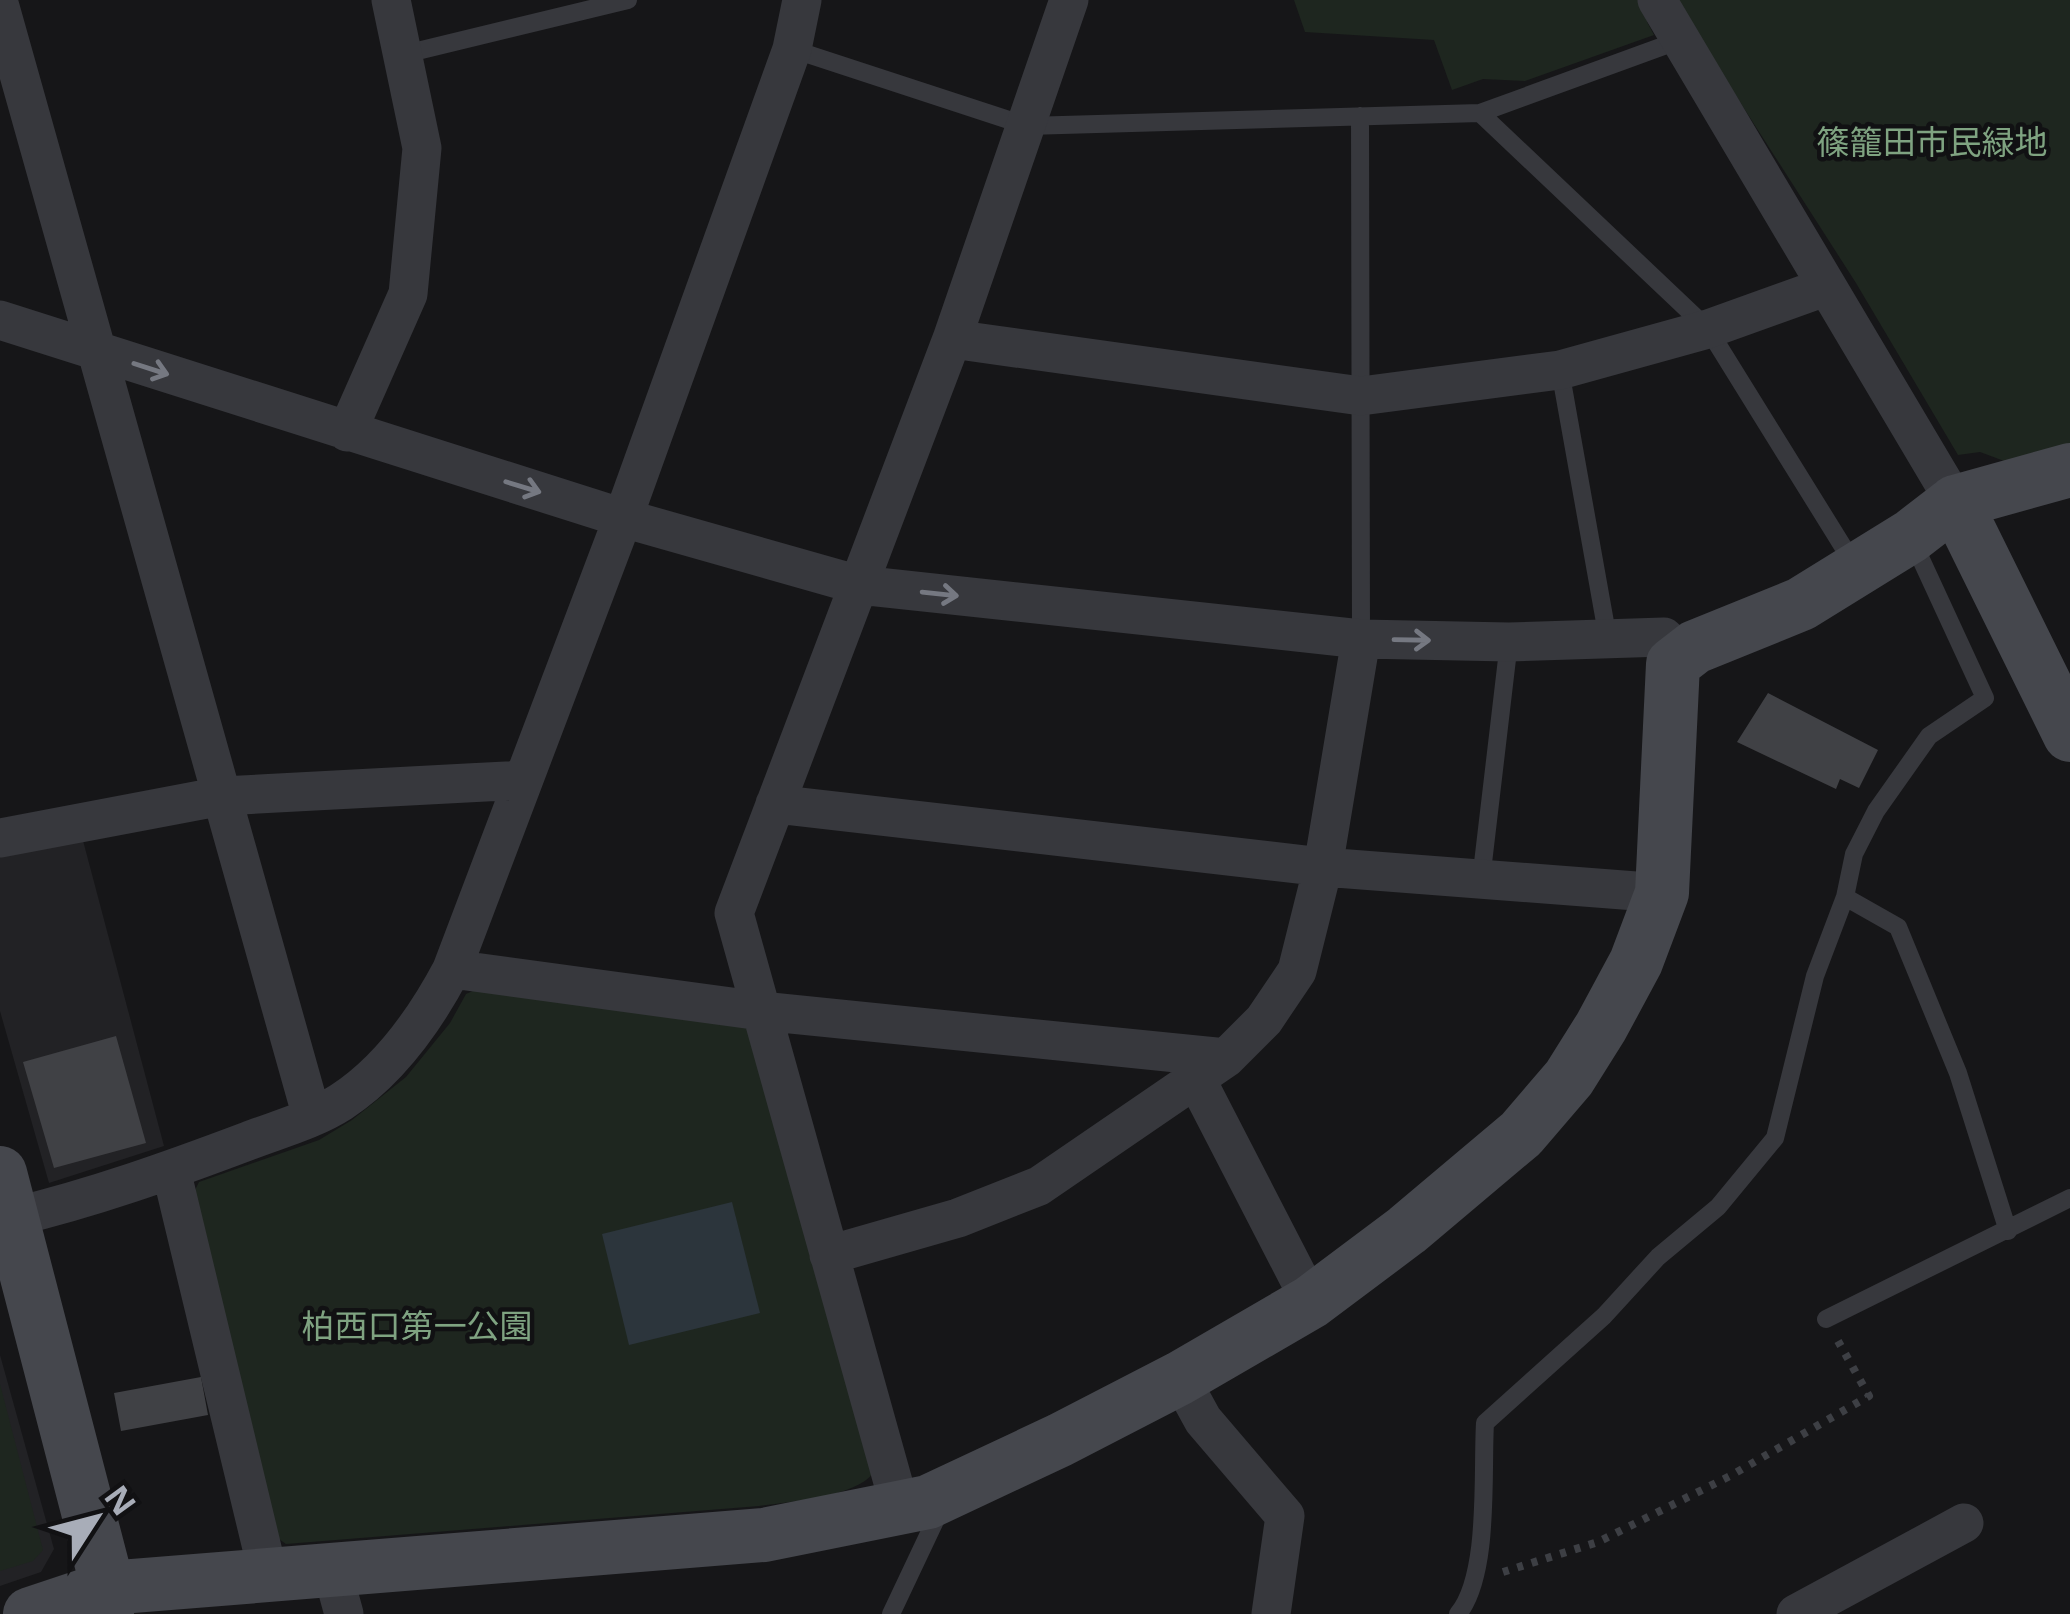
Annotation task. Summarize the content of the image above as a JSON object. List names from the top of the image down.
{
  "parks": ["篠籠田市民緑地", "柏西口第一公園"],
  "north": "top right"
}
